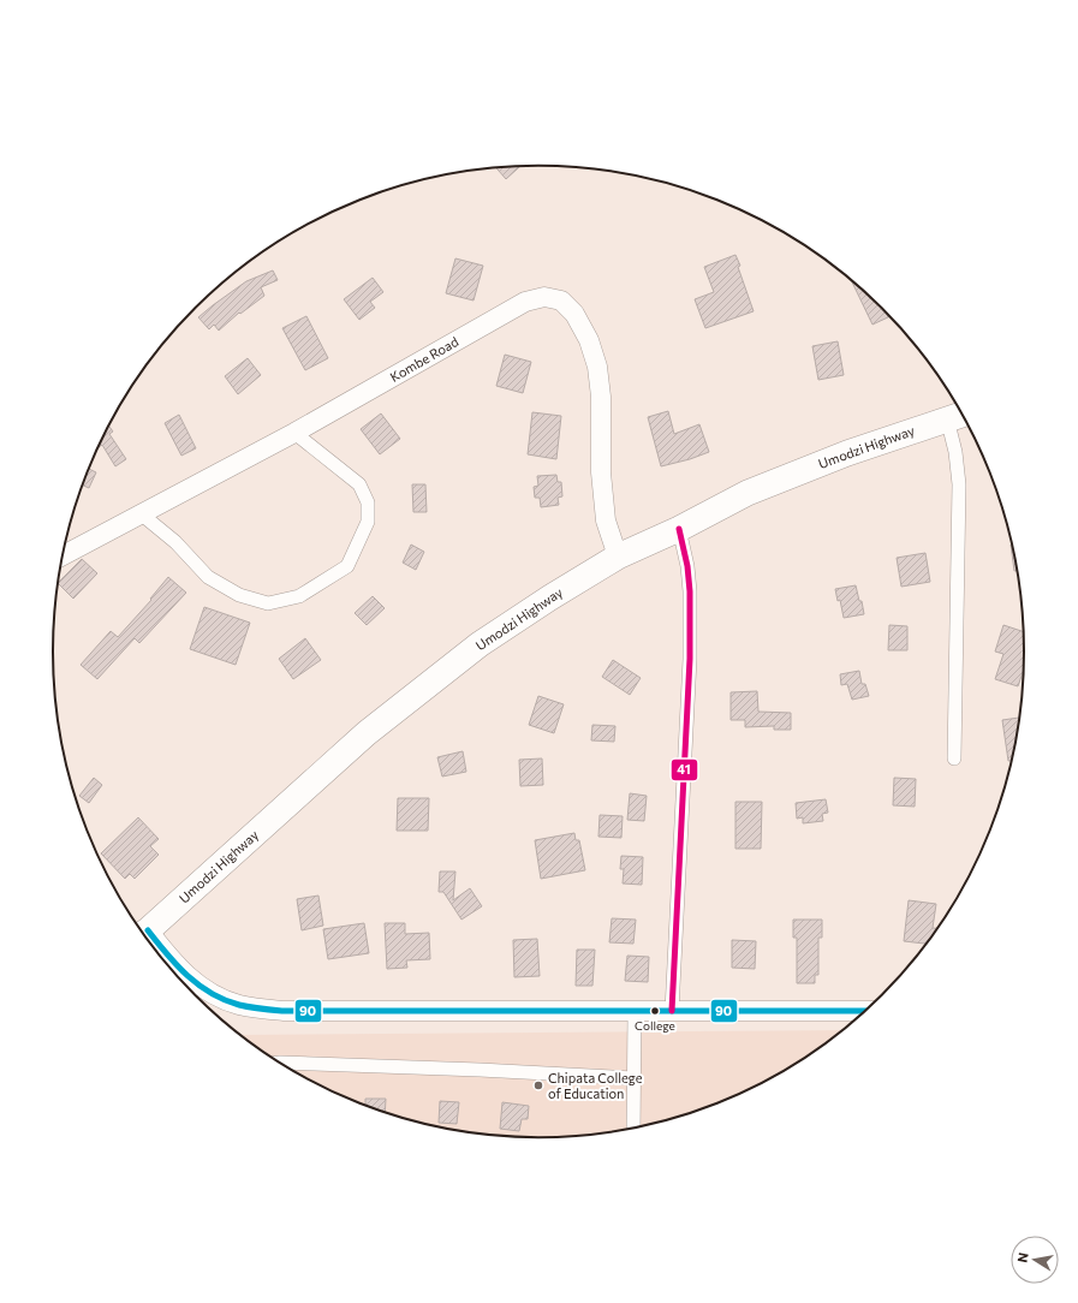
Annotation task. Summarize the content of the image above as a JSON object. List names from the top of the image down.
{
  "streets": {
    "highway": ["Umodzi Highway"],
    "street": ["Kombe Road"]
  },
  "crossings": [
    ["Kombe Road", "Umodzi Highway"]
  ],
  "places": ["College", "Chipata College of Education"],
  "lines": ["transit line 41", "transit line 90"],
  "north": "left"
}
